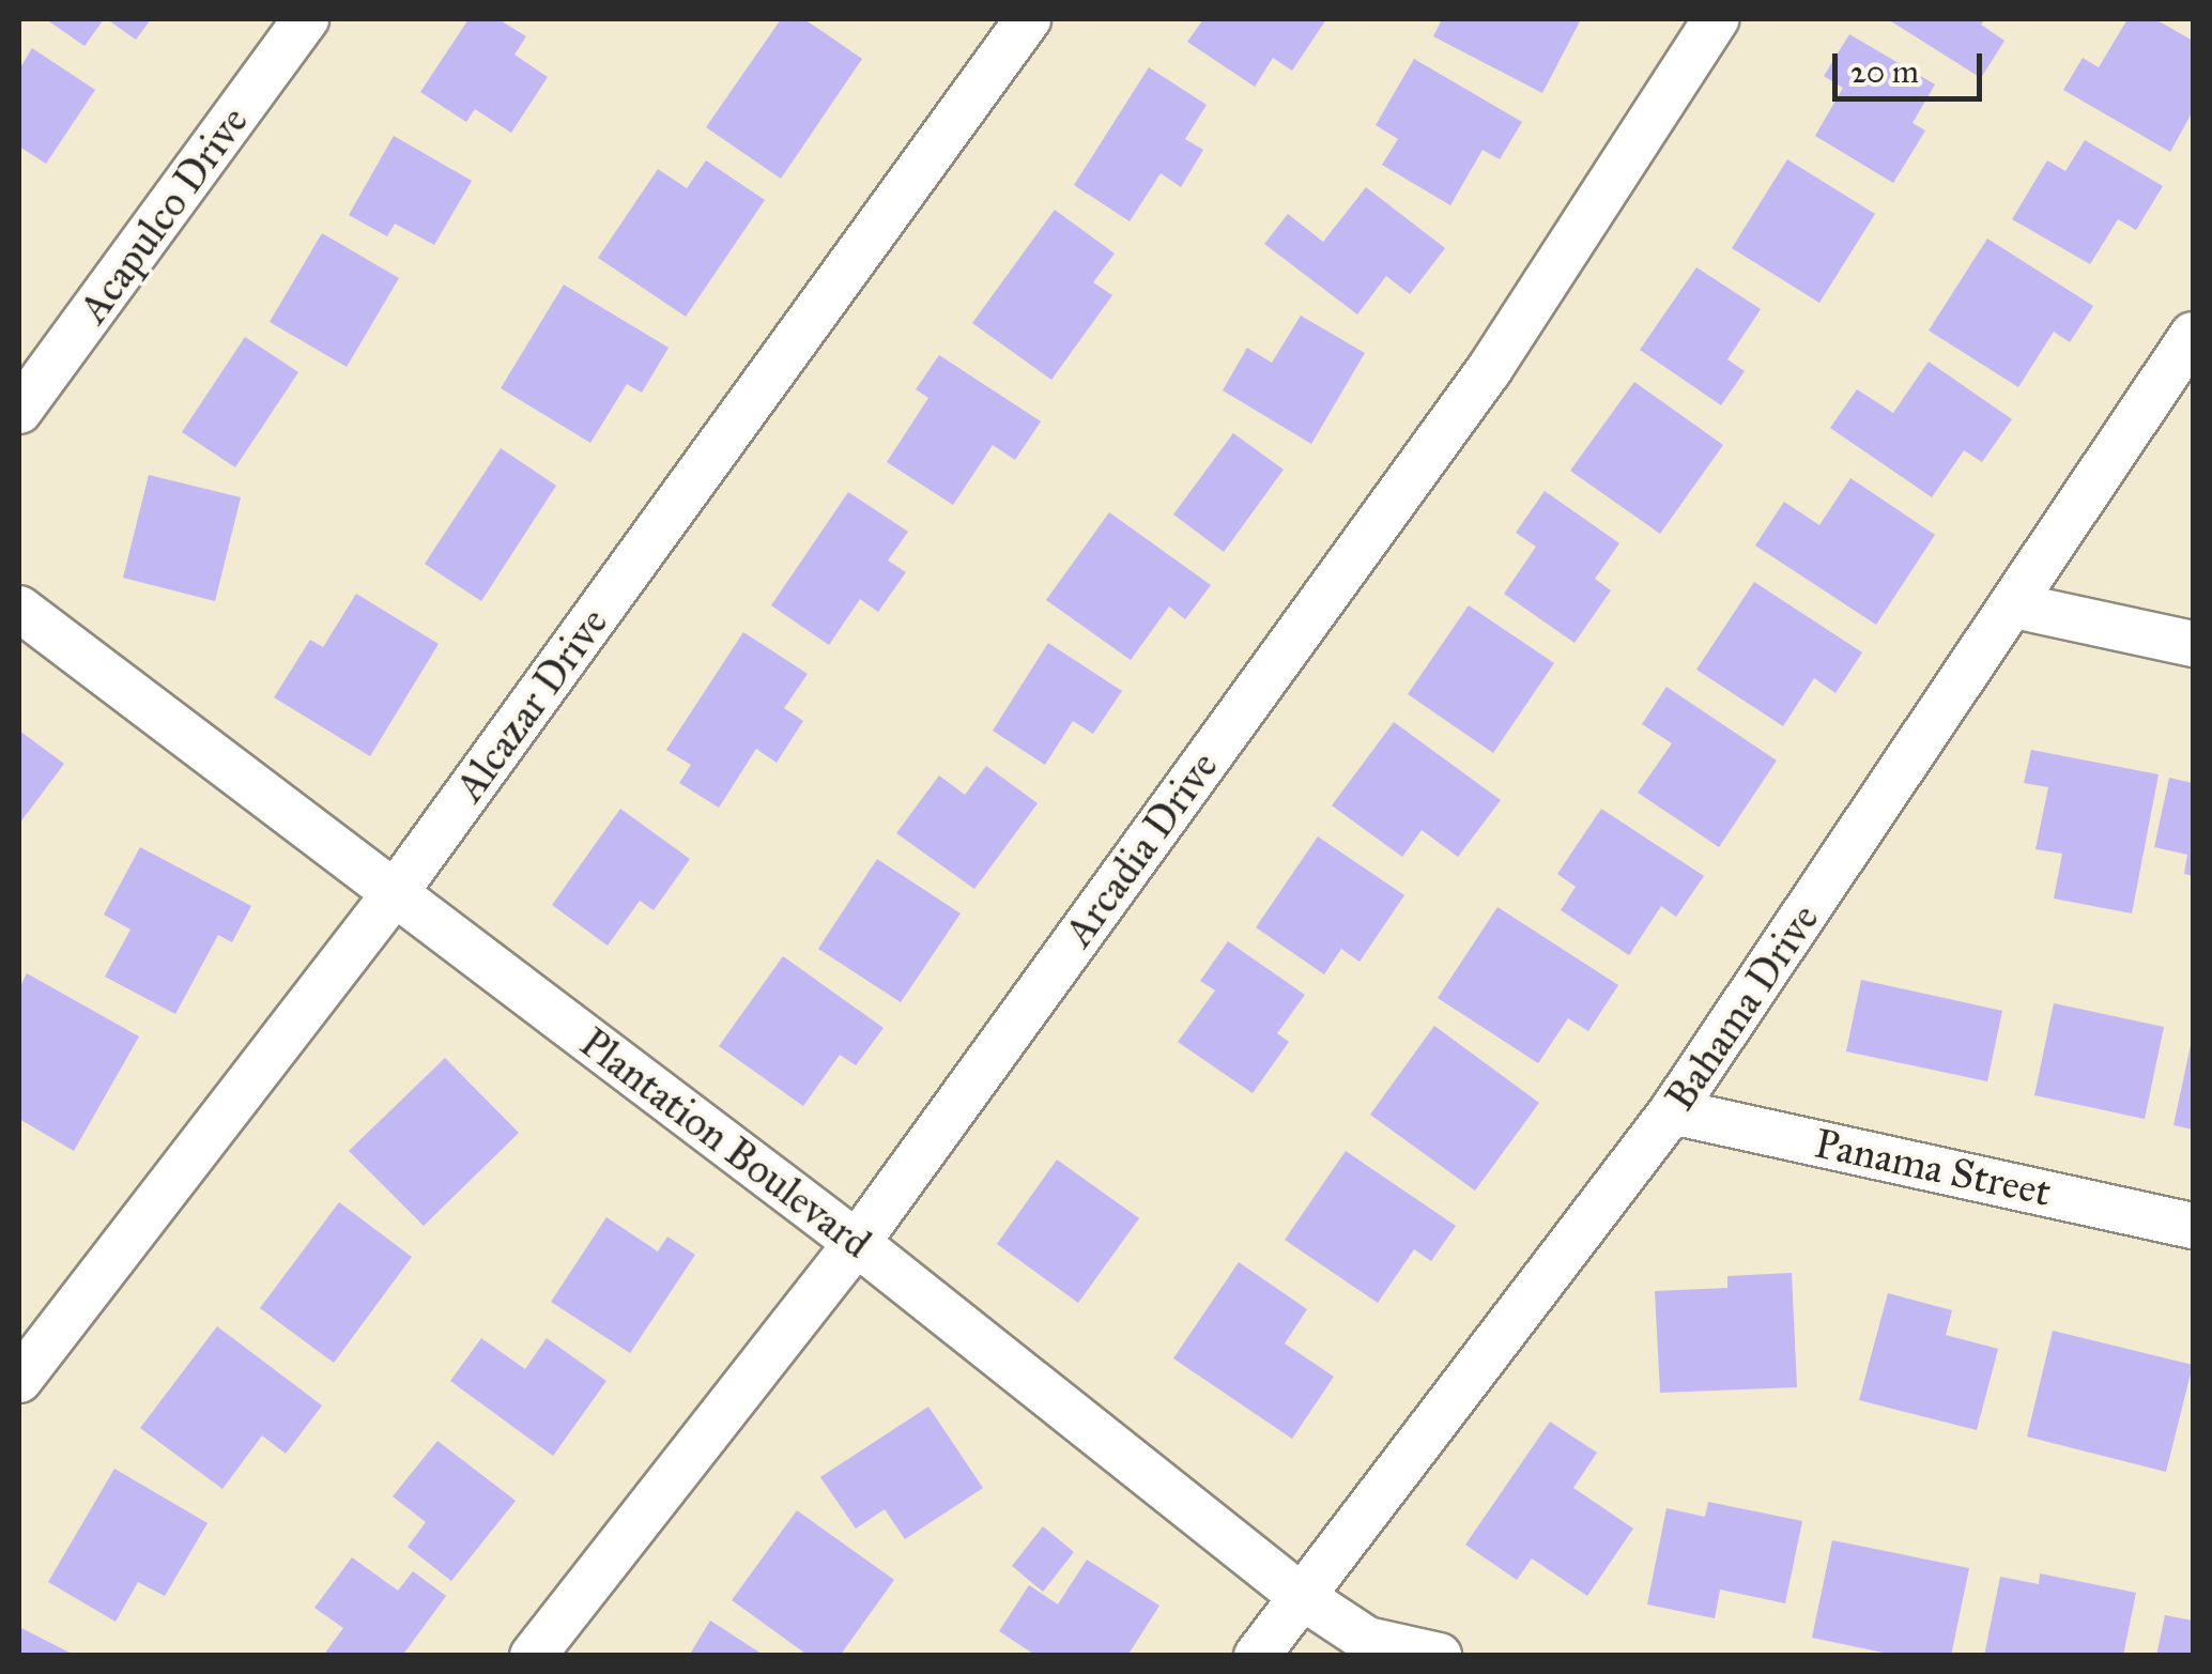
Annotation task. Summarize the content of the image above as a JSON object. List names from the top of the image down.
{
  "streets": {
    "street": [
      "Acapulco Drive",
      "Alcazar Drive",
      "Arcadia Drive",
      "Bahama Drive",
      "Plantation Boulevard",
      "Panama Street"
    ]
  },
  "crossings": [
    ["Alcazar Drive", "Plantation Boulevard"],
    ["Arcadia Drive", "Plantation Boulevard"],
    ["Bahama Drive", "Plantation Boulevard"],
    ["Bahama Drive", "Panama Street"]
  ],
  "scale_bar": "20 m"
}
